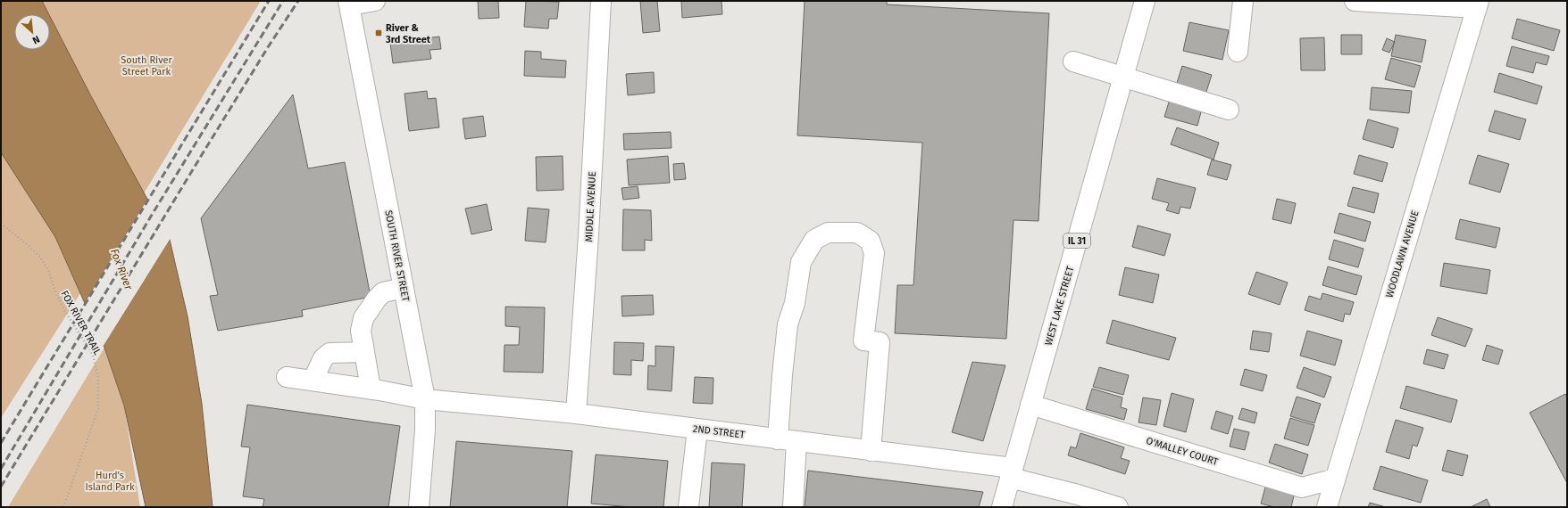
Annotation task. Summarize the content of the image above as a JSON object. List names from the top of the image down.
{
  "streets": {
    "street": [
      "MIDDLE AVENUE",
      "IL 31",
      "WOODLAWN AVENUE",
      "SOUTH RIVER STREET",
      "WEST LAKE STREET",
      "2ND STREET",
      "O'MALLEY COURT"
    ],
    "path": ["FOX RIVER TRAIL"]
  },
  "crossings": [
    ["MIDDLE AVENUE", "2ND STREET"],
    ["WOODLAWN AVENUE", "O'MALLEY COURT"],
    ["SOUTH RIVER STREET", "2ND STREET"],
    ["WEST LAKE STREET", "2ND STREET"],
    ["WEST LAKE STREET", "O'MALLEY COURT"]
  ],
  "water": ["Fox River"],
  "parks": ["South River Street Park", "Hurd's Island Park"],
  "places": {
    "transit": ["River & 3rd Street"]
  },
  "north": "bottom right"
}
